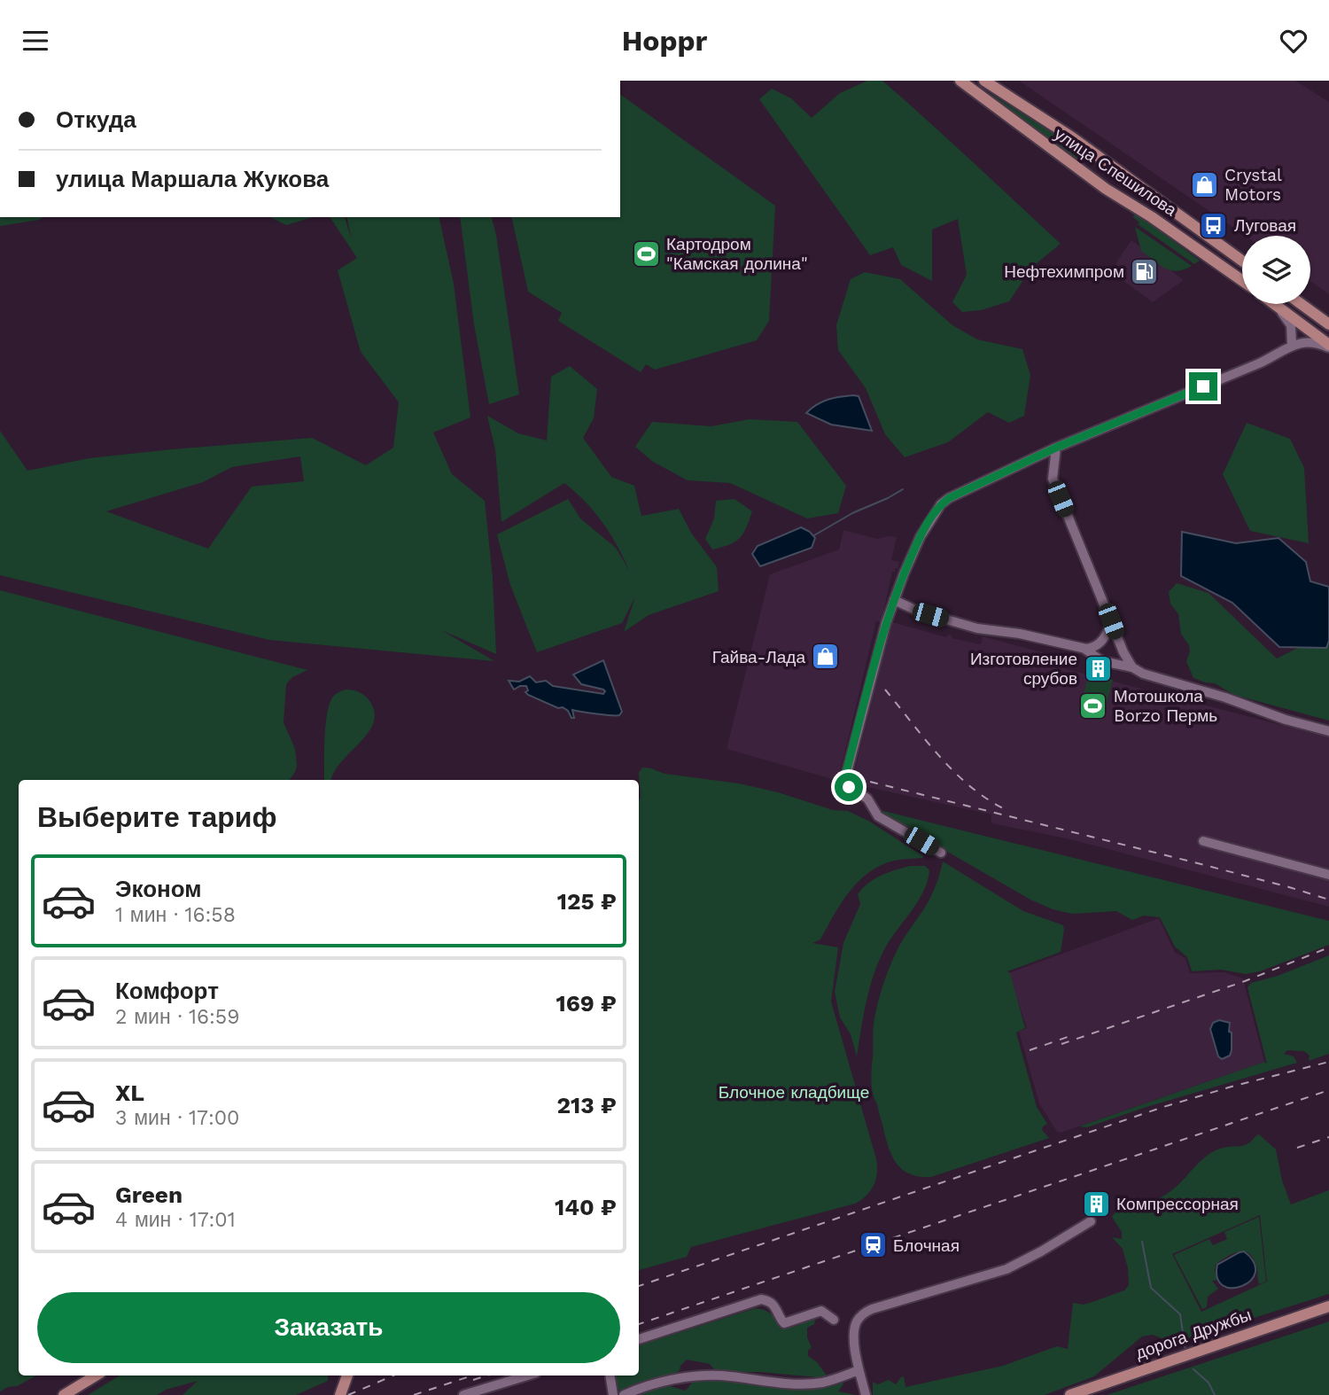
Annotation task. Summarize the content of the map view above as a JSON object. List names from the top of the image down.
{
  "streets": {
    "main road": ["улица Спешилова", "дорога Дружбы"]
  },
  "parks": ["Блочное кладбище"],
  "places": {
    "shop": ["Crystal Motors", "Гайва-Лада"],
    "bus stop": ["Луговая"],
    "sports": ["Картодром \"Камская долина\"", "Мотошкола Borzo Пермь"],
    "fuel station": ["Нефтехимпром"],
    "building": ["Изготовление срубов", "Компрессорная"],
    "station": ["Блочная"]
  },
  "page": {
    "header": "Hoppr",
    "banner": ["Откуда", "улица Маршала Жукова"],
    "heading": "Выберите тариф",
    "list": [
      {
        "name": "Эконом",
        "note": "1 мин · 16:58",
        "value": "125 ₽"
      },
      {
        "name": "Комфорт",
        "note": "2 мин · 16:59",
        "value": "169 ₽"
      },
      {
        "name": "XL",
        "note": "3 мин · 17:00",
        "value": "213 ₽"
      },
      {
        "name": "Green",
        "note": "4 мин · 17:01",
        "value": "140 ₽"
      }
    ],
    "buttons": "Заказать"
  }
}
